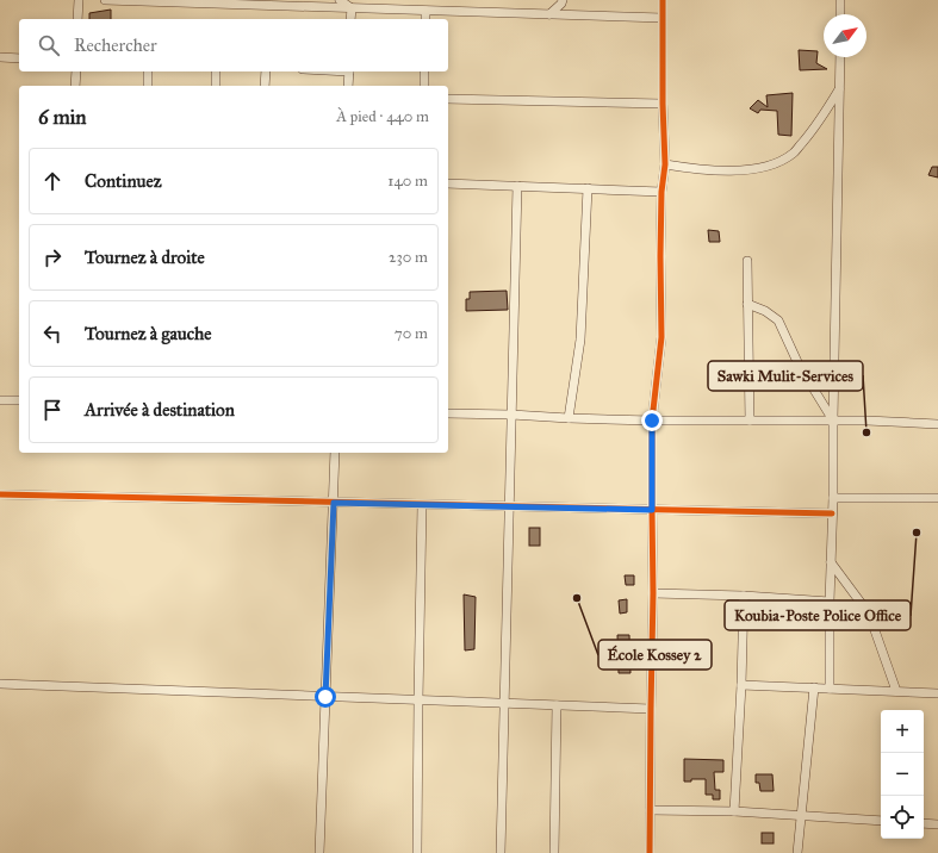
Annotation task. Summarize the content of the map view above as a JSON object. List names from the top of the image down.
{
  "places": ["Sawki Mulit-Services", "Koubia-Poste Police Office", "École Kossey 2"],
  "north": "top right",
  "page": {
    "search": "Rechercher",
    "heading": ["6 min", "À pied · 440 m"],
    "list": [
      ["Continuez", "140 m"],
      ["Tournez à droite", "230 m"],
      ["Tournez à gauche", "70 m"],
      "Arrivée à destination"
    ],
    "map_buttons": ["+", "−"]
  }
}
